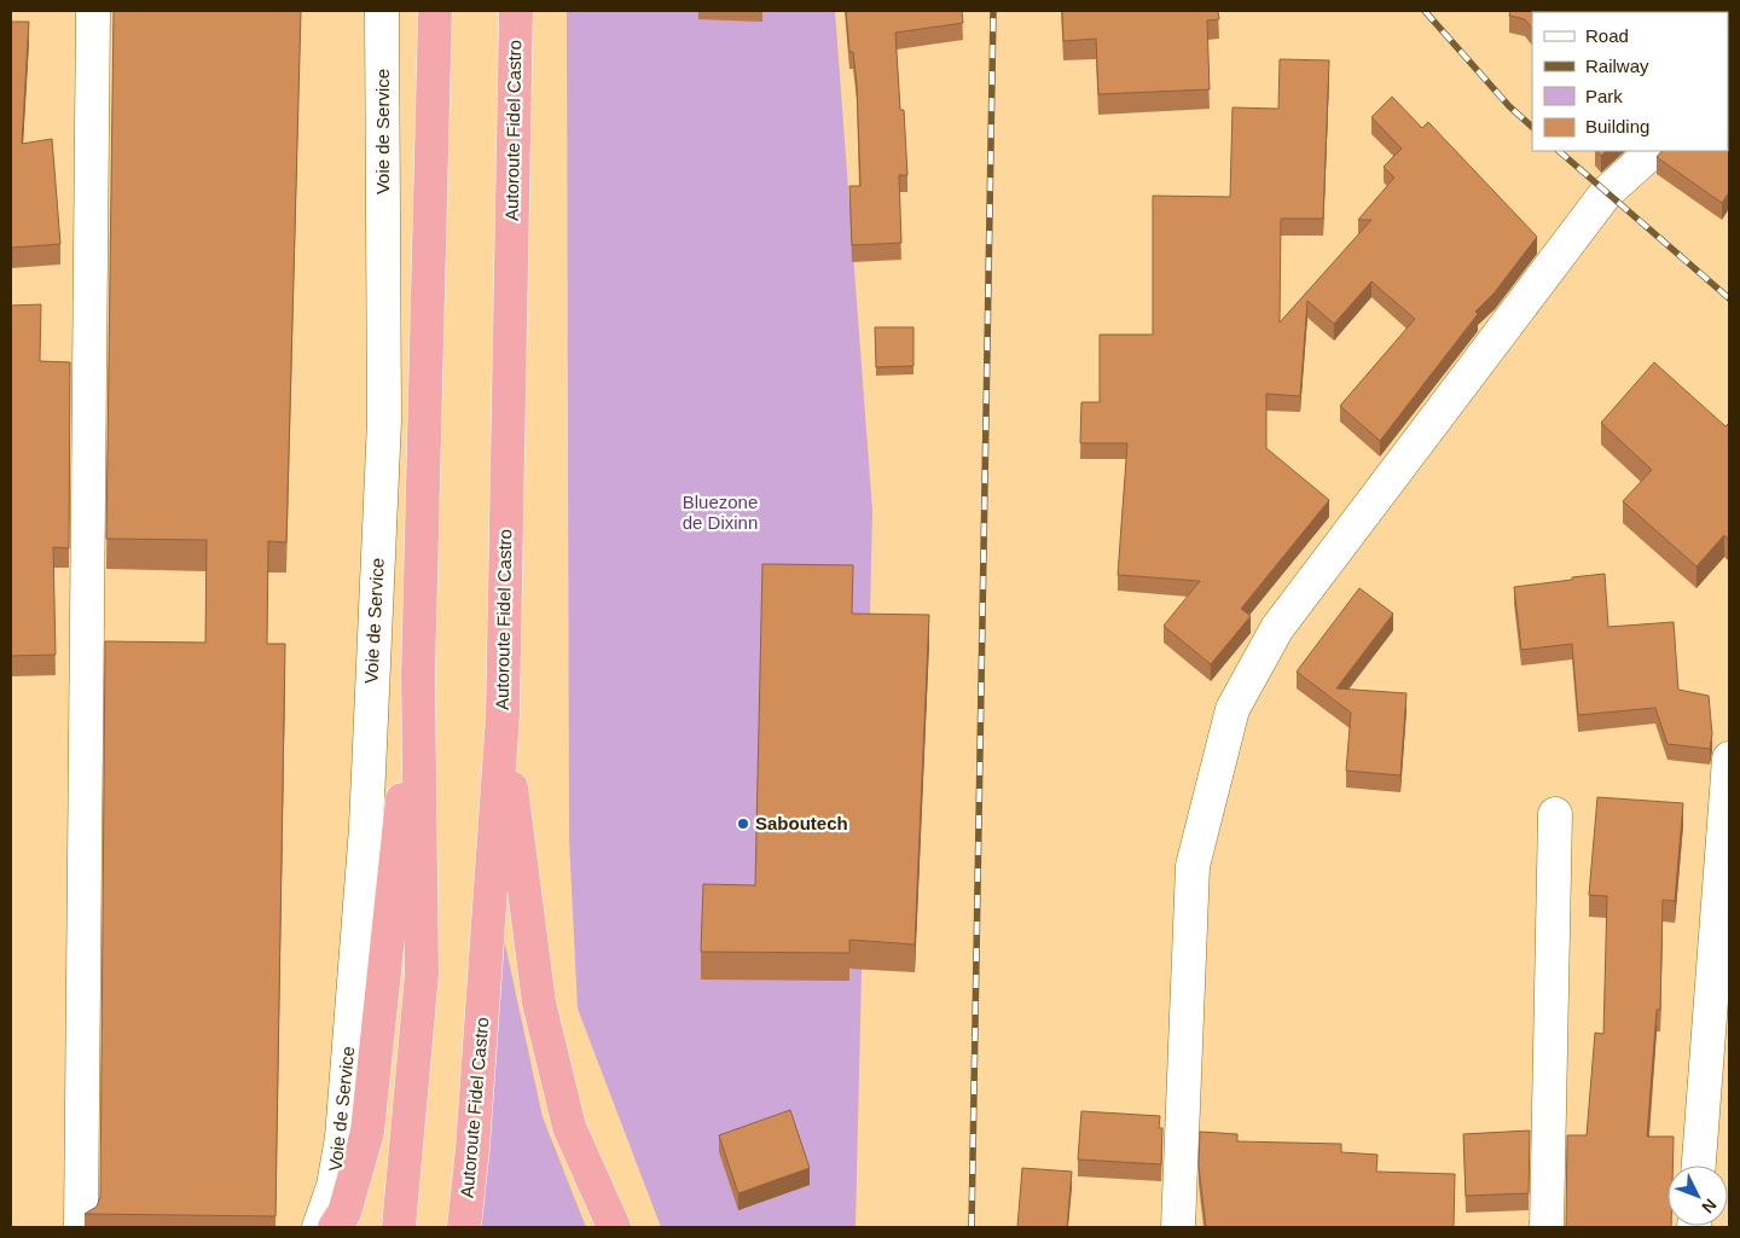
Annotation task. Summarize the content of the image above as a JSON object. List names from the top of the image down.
{
  "streets": {
    "highway": ["Autoroute Fidel Castro"],
    "street": ["Voie de Service"]
  },
  "parks": ["Bluezone de Dixinn"],
  "places": ["Saboutech"],
  "legend": [
    "Road",
    "Railway",
    "Park",
    "Building"
  ],
  "north": "bottom right"
}
